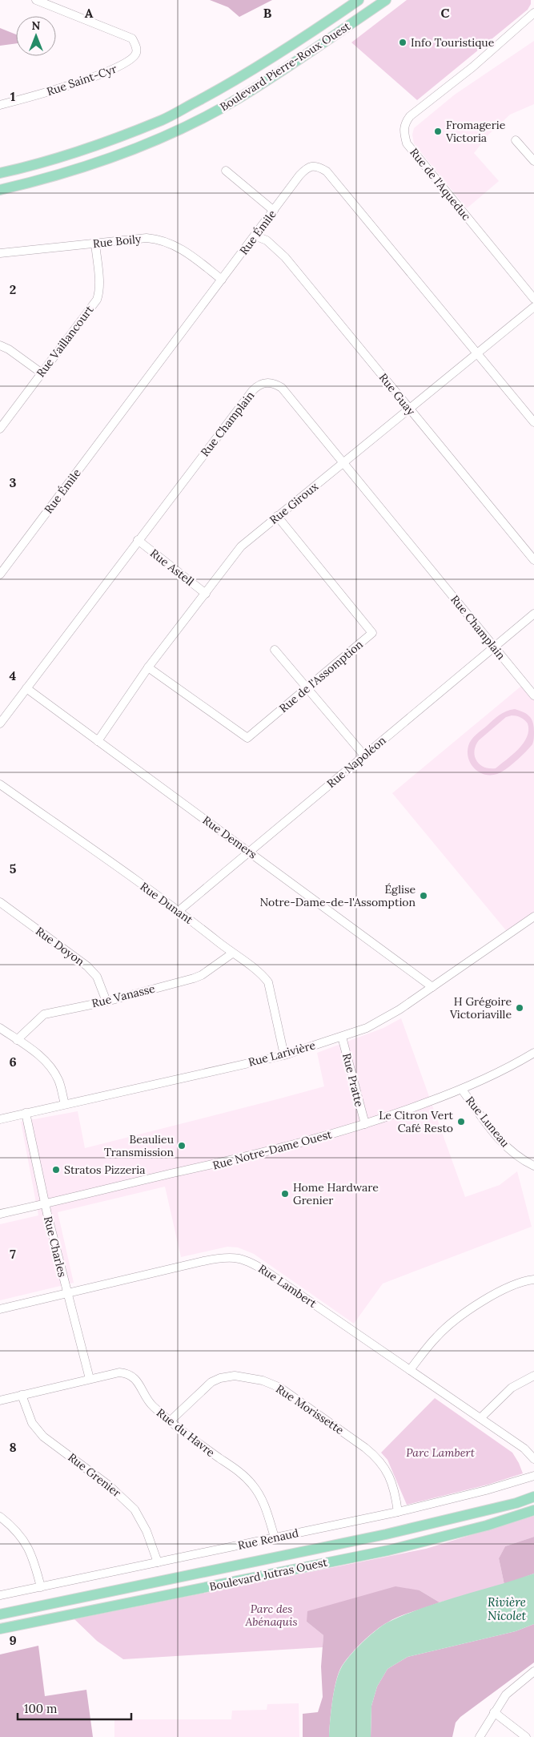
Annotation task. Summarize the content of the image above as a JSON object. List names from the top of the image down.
{
  "streets": {
    "main road": ["Boulevard Pierre-Roux Ouest", "Boulevard Jutras Ouest"],
    "street": [
      "Rue Saint-Cyr",
      "Rue de l'Aqueduc",
      "Rue Émile",
      "Rue Boily",
      "Rue Vaillancourt",
      "Rue Guay",
      "Rue Champlain",
      "Rue Giroux",
      "Rue Astell",
      "Rue de l'Assomption",
      "Rue Napoléon",
      "Rue Demers",
      "Rue Dunant",
      "Rue Doyon",
      "Rue Vanasse",
      "Rue Larivière",
      "Rue Pratte",
      "Rue Luneau",
      "Rue Notre-Dame Ouest",
      "Rue Charles",
      "Rue Lambert",
      "Rue Morissette",
      "Rue du Havre",
      "Rue Grenier",
      "Rue Renaud"
    ]
  },
  "crossings": [
    ["Rue Émile", "Rue Boily"],
    ["Rue Émile", "Rue Guay"],
    ["Rue Émile", "Rue Giroux"],
    ["Rue Boily", "Rue Vaillancourt"],
    ["Rue Guay", "Rue Giroux"],
    ["Rue Champlain", "Rue Giroux"],
    ["Rue Champlain", "Rue Astell"],
    ["Rue Champlain", "Rue Napoléon"],
    ["Rue Champlain", "Rue Demers"],
    ["Rue Giroux", "Rue Astell"],
    ["Rue Giroux", "Rue de l'Assomption"],
    ["Rue Giroux", "Rue Demers"],
    ["Rue Napoléon", "Rue Demers"],
    ["Rue Napoléon", "Rue Dunant"],
    ["Rue Demers", "Rue Larivière"],
    ["Rue Dunant", "Rue Vanasse"],
    ["Rue Dunant", "Rue Larivière"],
    ["Rue Doyon", "Rue Vanasse"],
    ["Rue Larivière", "Rue Pratte"],
    ["Rue Larivière", "Rue Charles"],
    ["Rue Pratte", "Rue Notre-Dame Ouest"],
    ["Rue Luneau", "Rue Notre-Dame Ouest"],
    ["Rue Notre-Dame Ouest", "Rue Charles"],
    ["Rue Charles", "Rue Lambert"],
    ["Rue Charles", "Rue du Havre"],
    ["Rue Morissette", "Rue du Havre"],
    ["Rue Morissette", "Rue Renaud"],
    ["Rue du Havre", "Rue Grenier"],
    ["Rue du Havre", "Rue Renaud"],
    ["Rue Grenier", "Rue Renaud"]
  ],
  "water": ["Rivière Nicolet"],
  "parks": ["Parc Lambert", "Parc des Abénaquis"],
  "places": [
    "Info Touristique",
    "Fromagerie Victoria",
    "Église Notre-Dame-de-l'Assomption",
    "H Grégoire Victoriaville",
    "Le Citron Vert Café Resto",
    "Beaulieu Transmission",
    "Stratos Pizzeria",
    "Home Hardware Grenier"
  ],
  "scale_bar": "100 m",
  "north": "top",
  "grid": {
    "columns": ["A", "B", "C"],
    "rows": [
      "1",
      "2",
      "3",
      "4",
      "5",
      "6",
      "7",
      "8",
      "9"
    ]
  }
}
